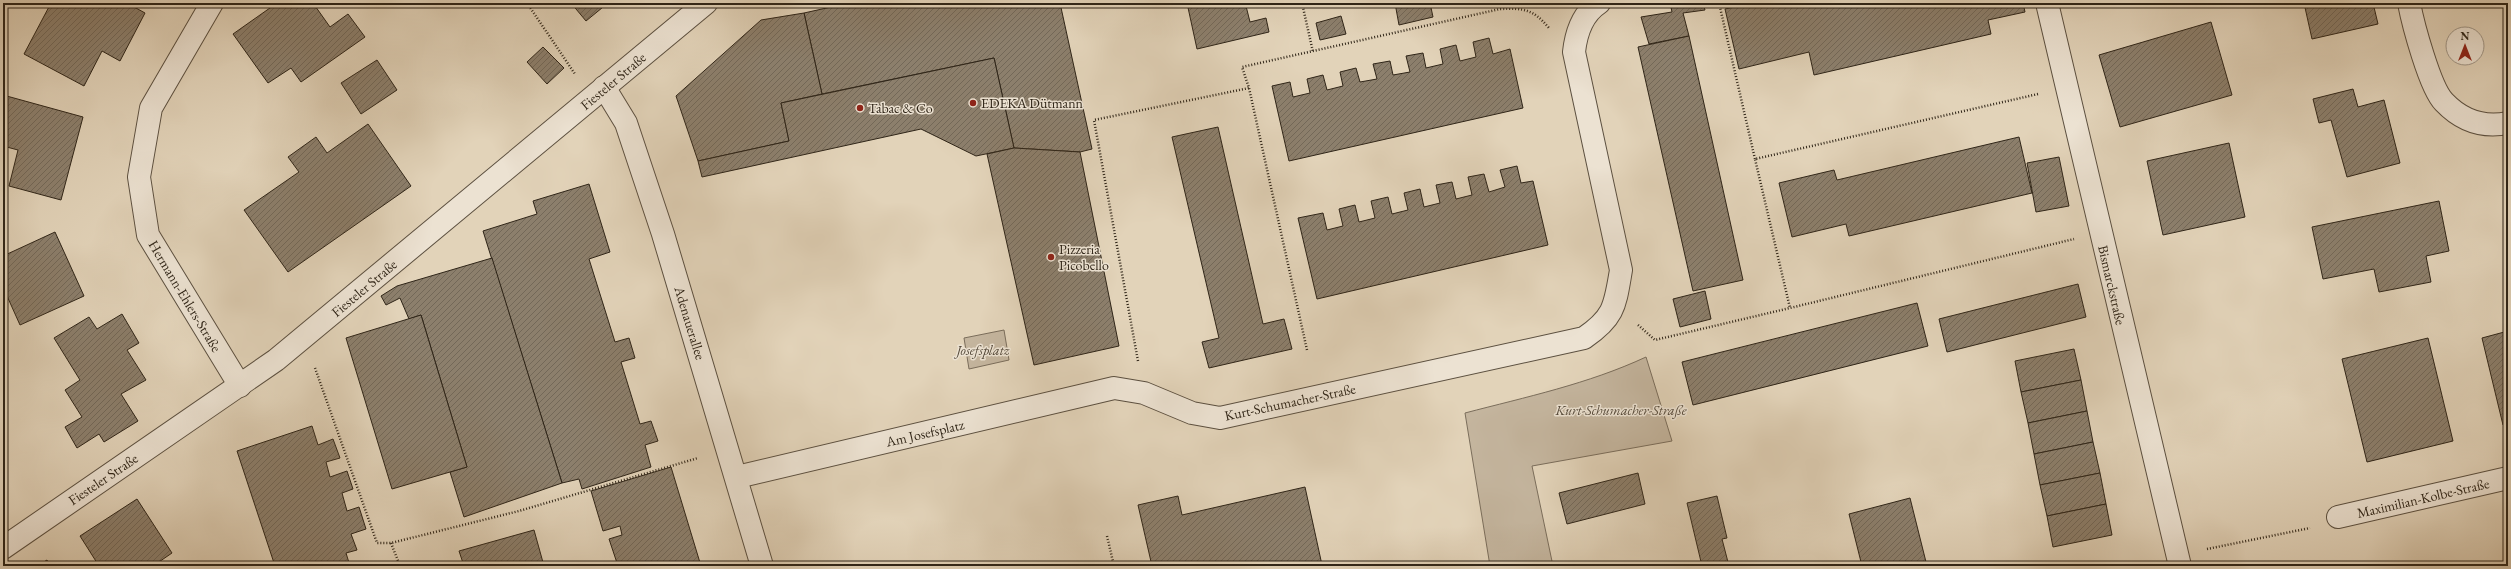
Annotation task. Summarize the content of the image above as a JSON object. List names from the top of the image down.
{
  "streets": {
    "street": [
      "Fiesteler Straße",
      "Bismarckstraße",
      "Hermann-Ehlers-Straße",
      "Adenauerallee",
      "Kurt-Schumacher-Straße",
      "Am Josefsplatz",
      "Maximilian-Kolbe-Straße"
    ]
  },
  "crossings": [
    ["Fiesteler Straße", "Hermann-Ehlers-Straße"],
    ["Fiesteler Straße", "Adenauerallee"],
    ["Adenauerallee", "Am Josefsplatz"],
    ["Kurt-Schumacher-Straße", "Am Josefsplatz"]
  ],
  "parks": ["Josefsplatz", "Kurt-Schumacher-Straße"],
  "places": ["EDEKA Dütmann", "Tabac & Co", "Pizzeria Picobello"],
  "north": "top"
}
